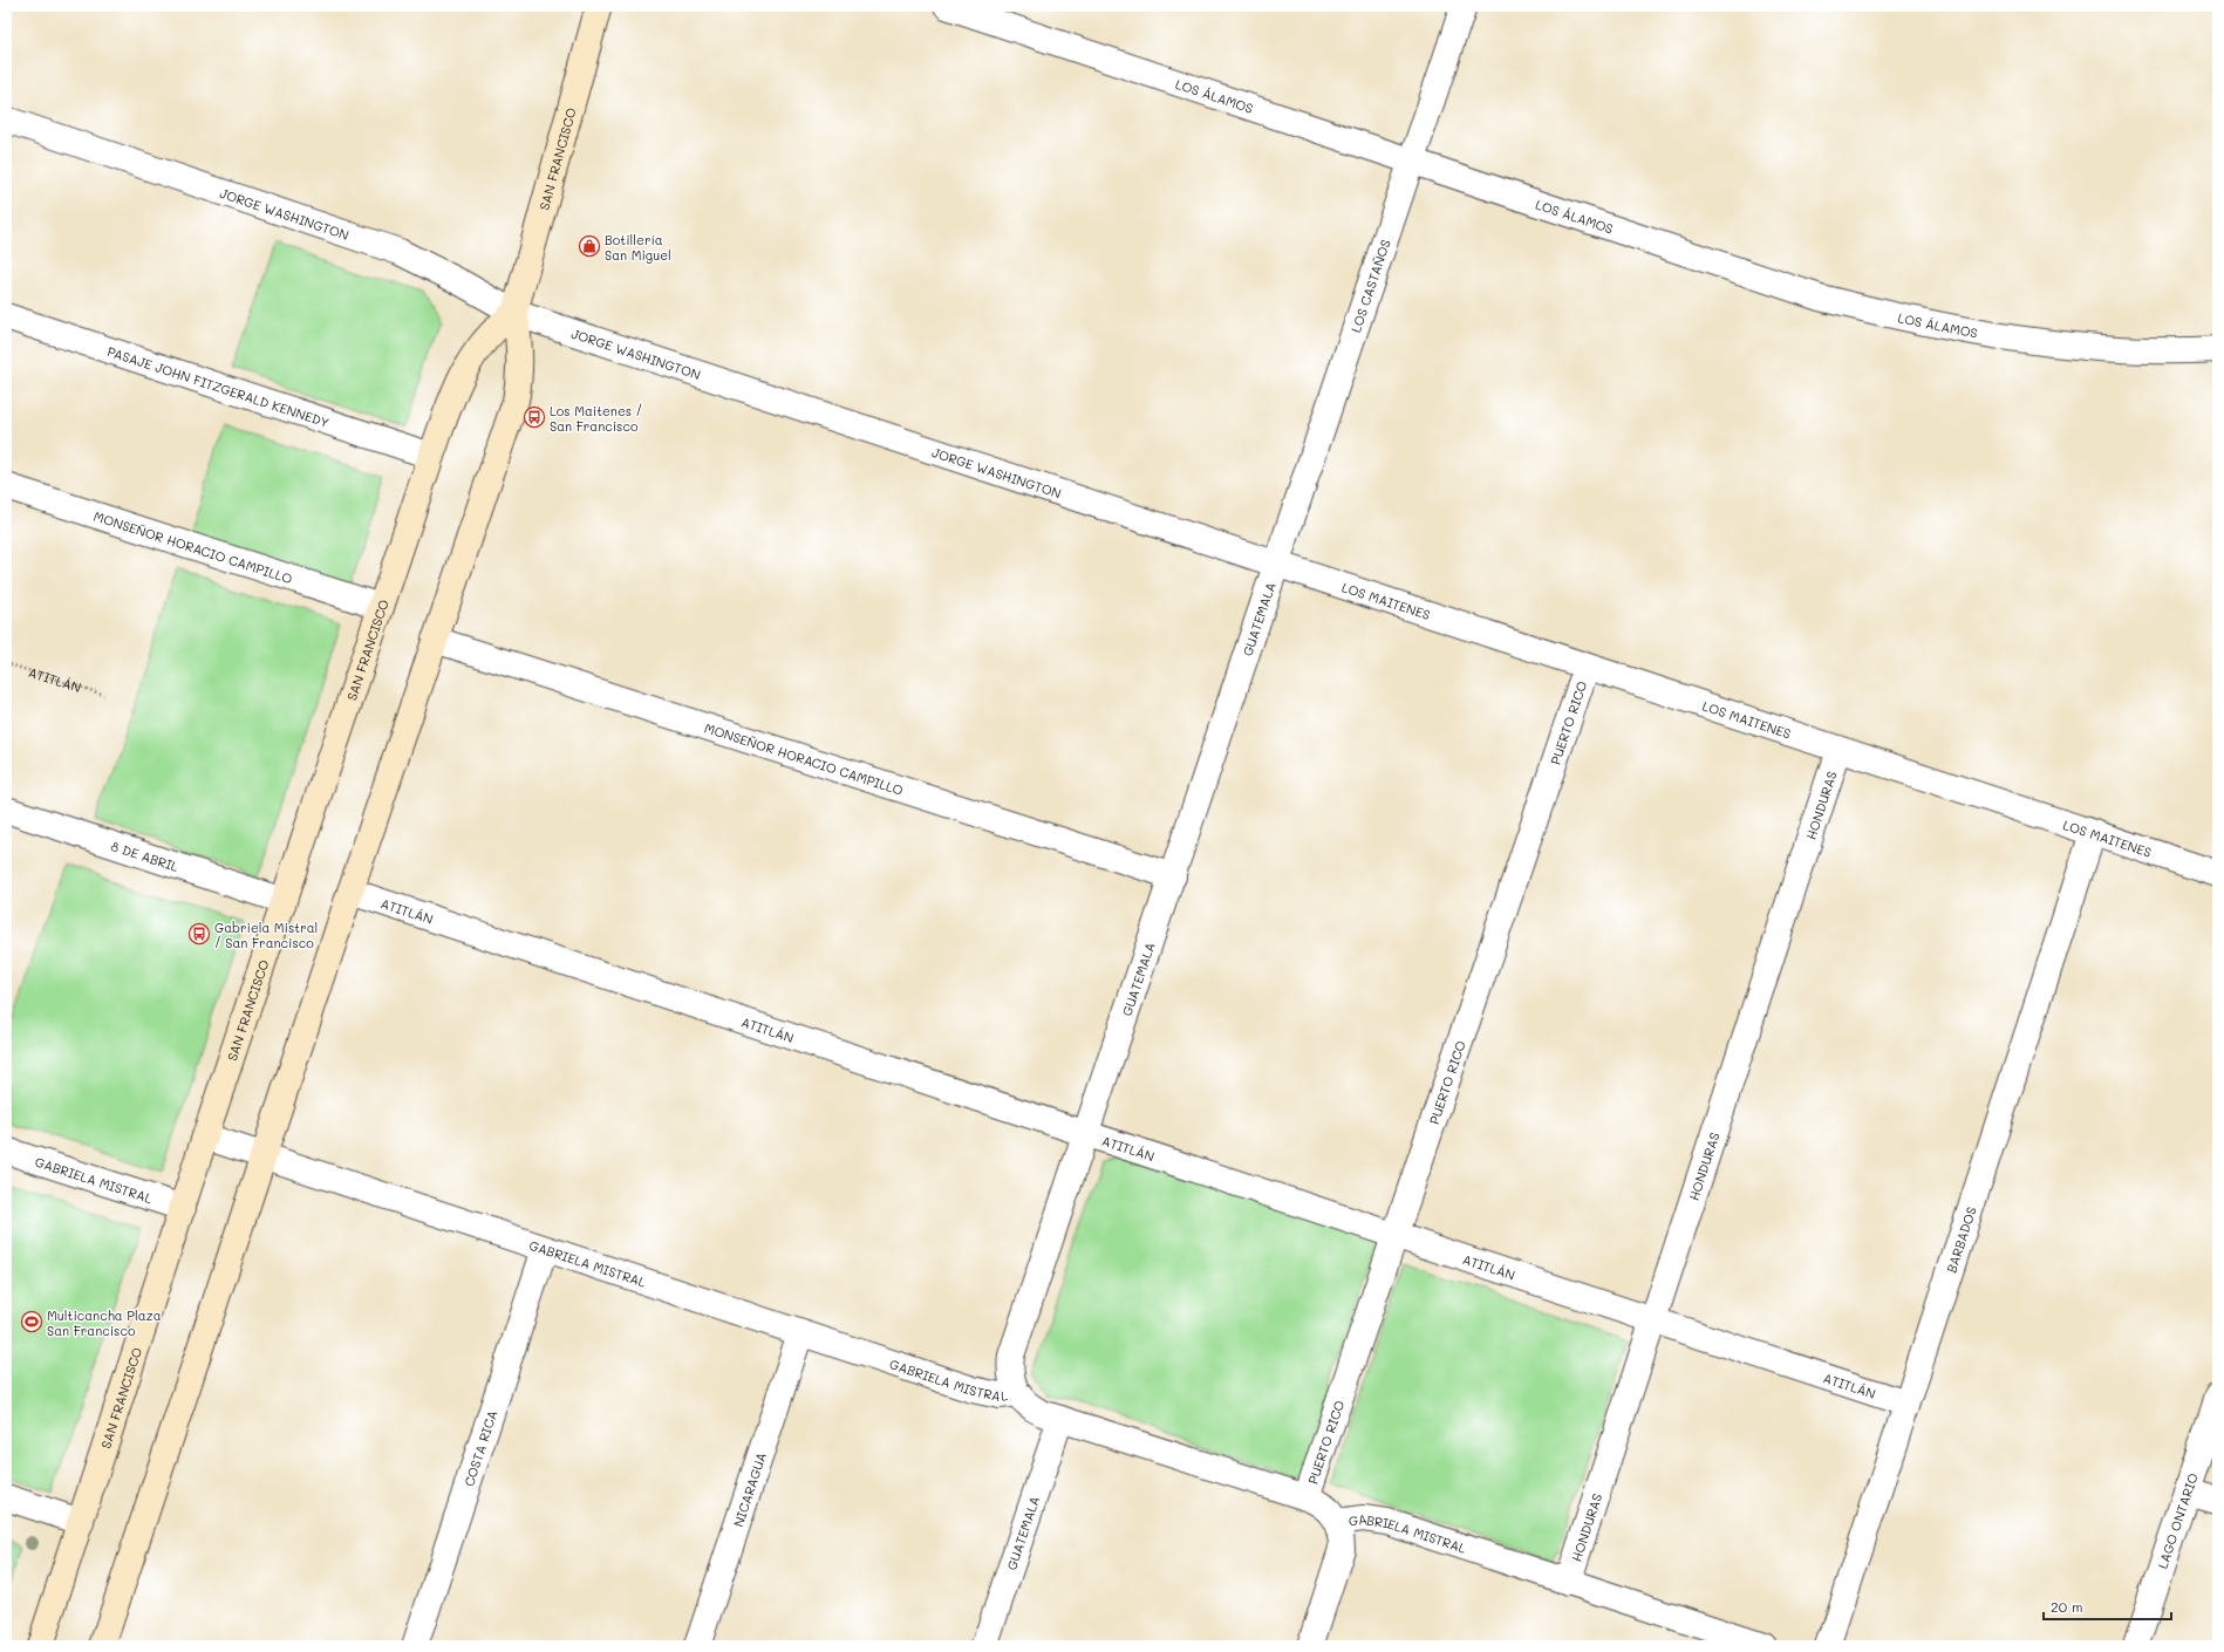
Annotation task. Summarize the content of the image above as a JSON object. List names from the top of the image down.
{
  "streets": {
    "main road": ["SAN FRANCISCO"],
    "street": [
      "LOS ÁLAMOS",
      "JORGE WASHINGTON",
      "LOS CASTAÑOS",
      "PASAJE JOHN FITZGERALD KENNEDY",
      "MONSEÑOR HORACIO CAMPILLO",
      "LOS MAITENES",
      "GUATEMALA",
      "ATITLÁN",
      "PUERTO RICO",
      "HONDURAS",
      "8 DE ABRIL",
      "GABRIELA MISTRAL",
      "BARBADOS",
      "COSTA RICA",
      "NICARAGUA",
      "LAGO ONTARIO"
    ]
  },
  "crossings": [
    ["LOS ÁLAMOS", "LOS CASTAÑOS"],
    ["SAN FRANCISCO", "JORGE WASHINGTON"],
    ["SAN FRANCISCO", "PASAJE JOHN FITZGERALD KENNEDY"],
    ["SAN FRANCISCO", "MONSEÑOR HORACIO CAMPILLO"],
    ["SAN FRANCISCO", "ATITLÁN"],
    ["SAN FRANCISCO", "8 DE ABRIL"],
    ["SAN FRANCISCO", "GABRIELA MISTRAL"],
    ["JORGE WASHINGTON", "LOS CASTAÑOS"],
    ["JORGE WASHINGTON", "LOS MAITENES"],
    ["JORGE WASHINGTON", "GUATEMALA"],
    ["LOS CASTAÑOS", "LOS MAITENES"],
    ["LOS CASTAÑOS", "GUATEMALA"],
    ["MONSEÑOR HORACIO CAMPILLO", "GUATEMALA"],
    ["LOS MAITENES", "GUATEMALA"],
    ["LOS MAITENES", "PUERTO RICO"],
    ["LOS MAITENES", "HONDURAS"],
    ["LOS MAITENES", "BARBADOS"],
    ["GUATEMALA", "ATITLÁN"],
    ["GUATEMALA", "GABRIELA MISTRAL"],
    ["ATITLÁN", "PUERTO RICO"],
    ["ATITLÁN", "HONDURAS"],
    ["ATITLÁN", "BARBADOS"],
    ["PUERTO RICO", "GABRIELA MISTRAL"],
    ["HONDURAS", "GABRIELA MISTRAL"],
    ["GABRIELA MISTRAL", "COSTA RICA"],
    ["GABRIELA MISTRAL", "NICARAGUA"]
  ],
  "places": {
    "shop": ["Botillería San Miguel"],
    "bus stop": ["Los Maitenes / San Francisco", "Gabriela Mistral / San Francisco"],
    "sports": ["Multicancha Plaza San Francisco"]
  },
  "scale_bar": "20 m"
}
